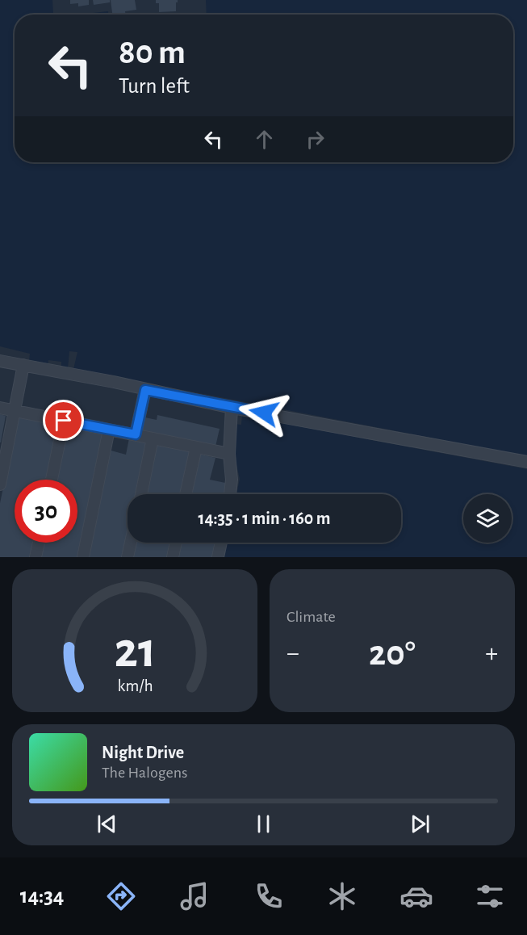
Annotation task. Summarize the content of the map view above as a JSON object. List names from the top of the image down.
{
  "page": {
    "turn": ["80 m", "Turn left"],
    "limit": "30",
    "trip": "14:35 · 1 min · 160 m",
    "tile": "Climate",
    "heat": ["−", "20°", "+"],
    "song": ["Night Drive", "The Halogens"],
    "tabs": "14:34",
    "gauge": ["21", "km/h"]
  }
}
